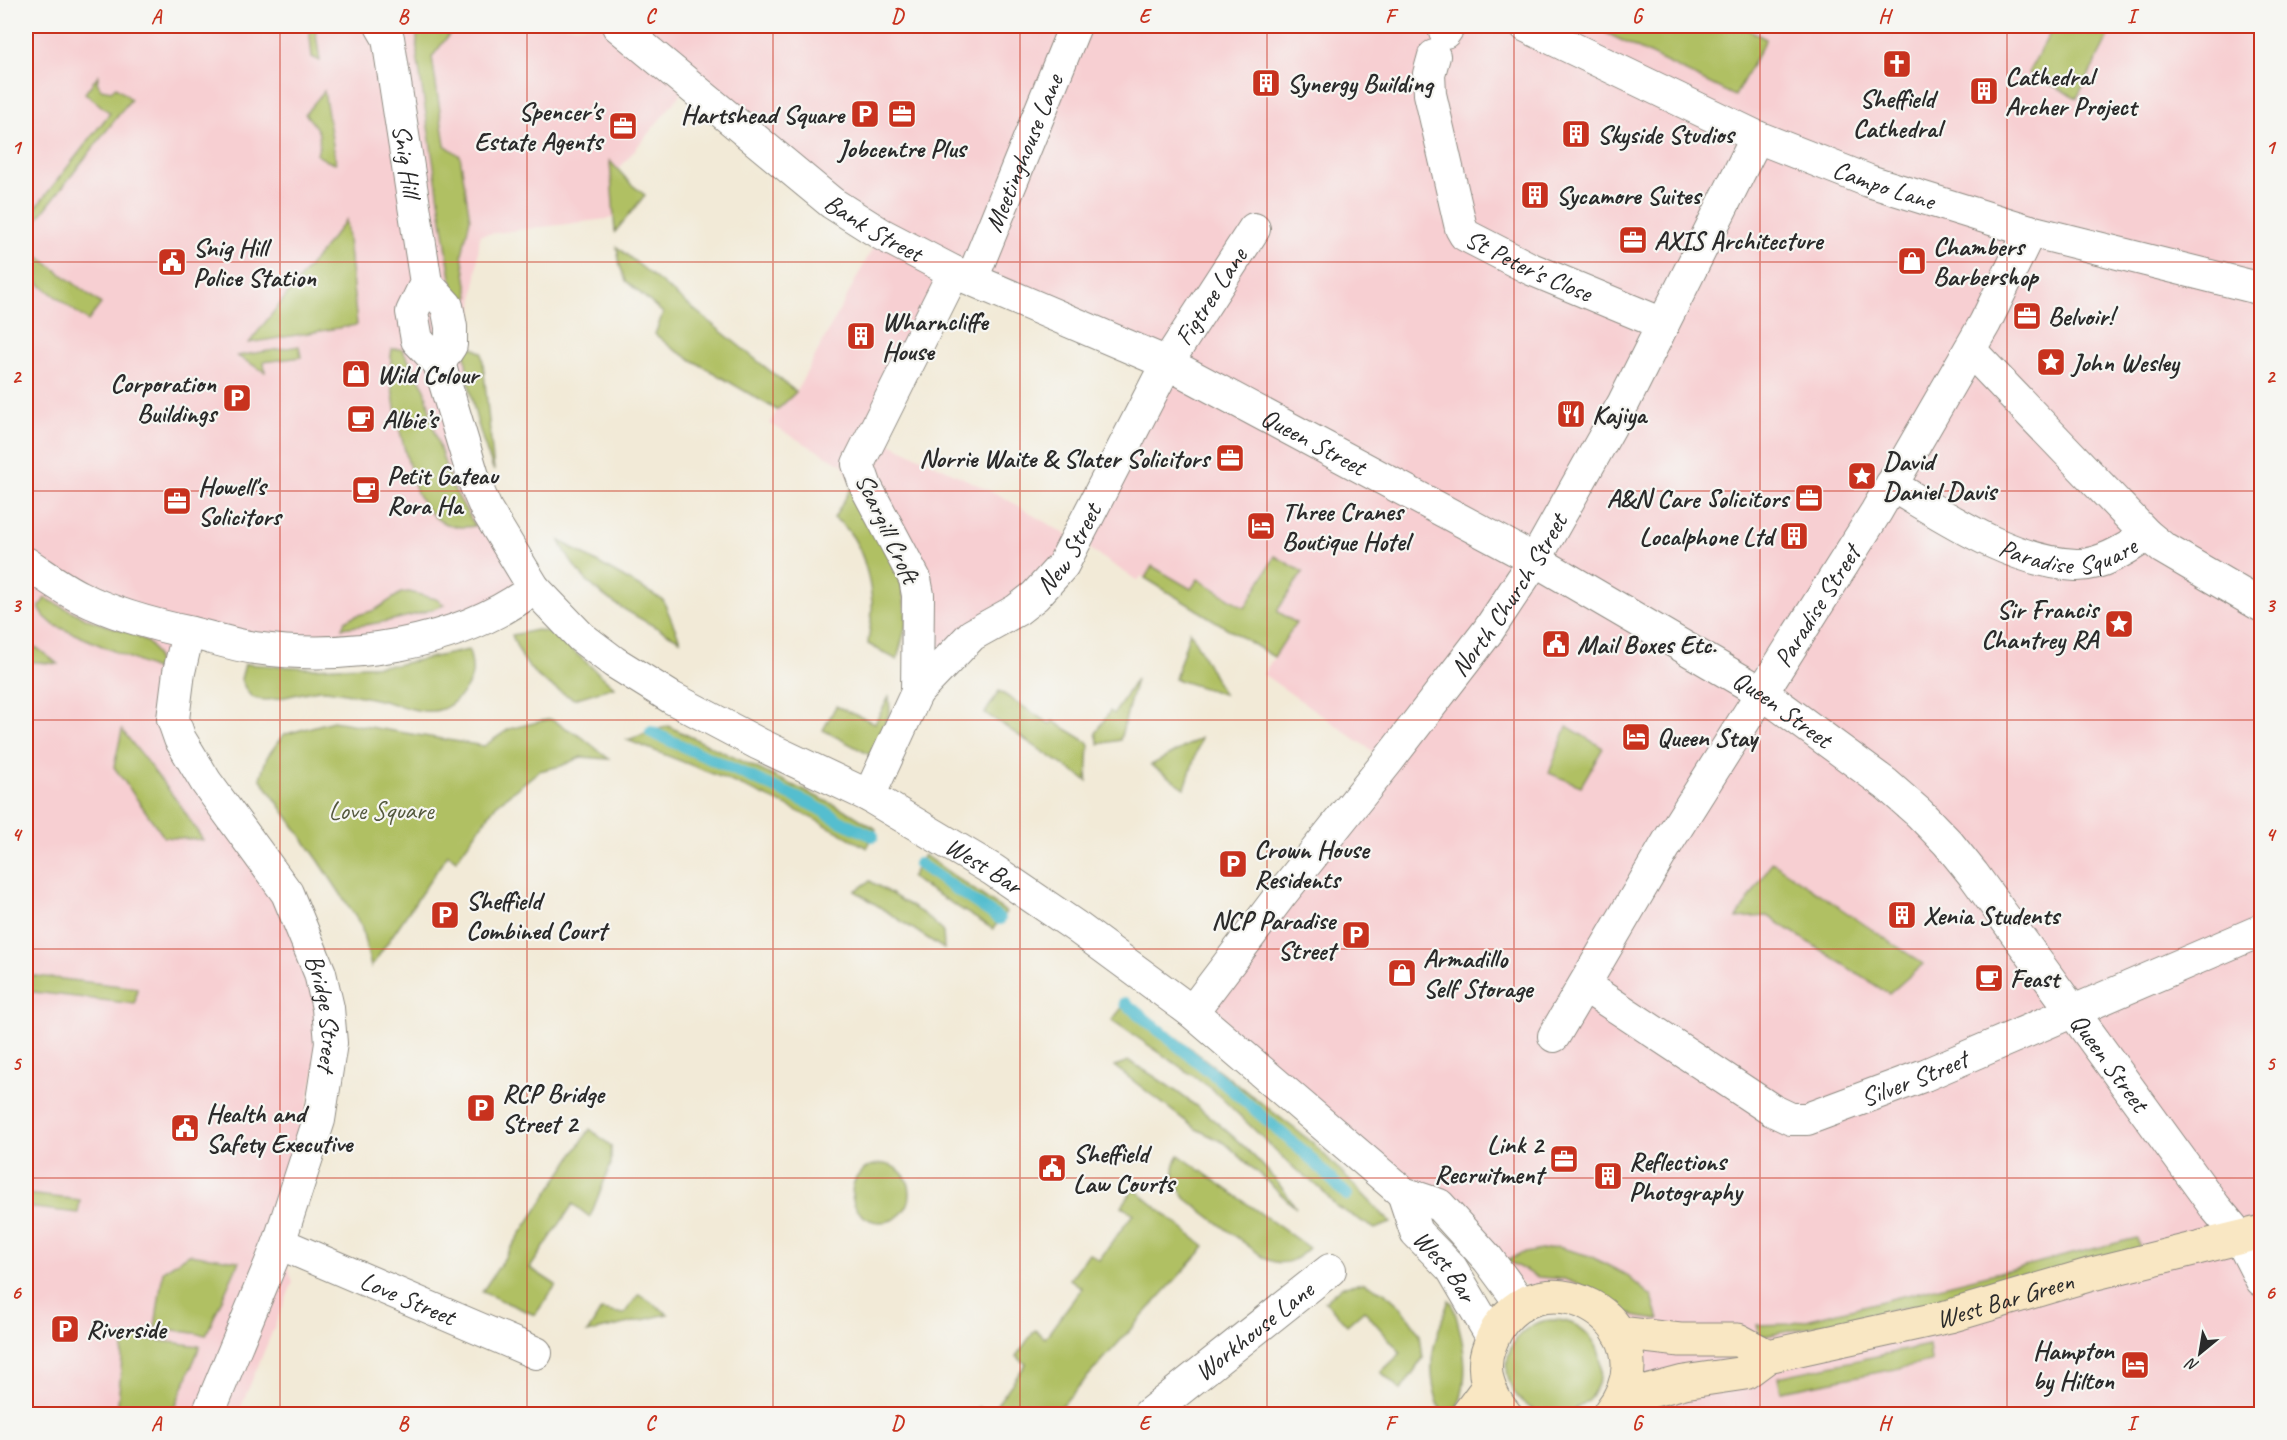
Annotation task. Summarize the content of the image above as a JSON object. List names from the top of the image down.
{
  "streets": {
    "main road": ["West Bar", "West Bar Green"],
    "street": [
      "Meetinghouse Lane",
      "Snig Hill",
      "Campo Lane",
      "Bank Street",
      "St Peter's Close",
      "Figtree Lane",
      "Queen Street",
      "Scargill Croft",
      "Paradise Square",
      "New Street",
      "North Church Street",
      "Paradise Street",
      "Bridge Street",
      "Silver Street",
      "Love Street",
      "Workhouse Lane"
    ]
  },
  "crossings": [
    ["Meetinghouse Lane", "Bank Street"],
    ["Meetinghouse Lane", "Scargill Croft"],
    ["Snig Hill", "West Bar"],
    ["Campo Lane", "North Church Street"],
    ["Campo Lane", "Paradise Street"],
    ["Bank Street", "Figtree Lane"],
    ["Bank Street", "Queen Street"],
    ["Bank Street", "Scargill Croft"],
    ["Bank Street", "New Street"],
    ["St Peter's Close", "North Church Street"],
    ["Figtree Lane", "Queen Street"],
    ["Figtree Lane", "New Street"],
    ["Queen Street", "New Street"],
    ["Queen Street", "North Church Street"],
    ["Queen Street", "Paradise Street"],
    ["Queen Street", "Silver Street"],
    ["Queen Street", "West Bar Green"],
    ["Scargill Croft", "New Street"],
    ["Scargill Croft", "West Bar"],
    ["Paradise Square", "Paradise Street"],
    ["North Church Street", "West Bar"],
    ["Paradise Street", "Silver Street"],
    ["West Bar", "West Bar Green"],
    ["Bridge Street", "Love Street"]
  ],
  "parks": ["Love Square"],
  "places": {
    "church": ["Sheffield Cathedral"],
    "building": [
      "Synergy Building",
      "Cathedral Archer Project",
      "Skyside Studios",
      "Sycamore Suites",
      "Wharncliffe House",
      "Localphone Ltd",
      "Xenia Students",
      "Reflections Photography"
    ],
    "parking": [
      "Hartshead Square",
      "Corporation Buildings",
      "Crown House Residents",
      "Sheffield Combined Court",
      "NCP Paradise Street",
      "RCP Bridge Street 2",
      "Riverside"
    ],
    "office": [
      "Jobcentre Plus",
      "Spencer's Estate Agents",
      "AXIS Architecture",
      "Belvoir!",
      "Norrie Waite & Slater Solicitors",
      "A&N Care Solicitors",
      "Howell's Solicitors",
      "Link 2 Recruitment"
    ],
    "shop": ["Chambers Barbershop", "Wild Colour", "Armadillo Self Storage"],
    "public building": [
      "Snig Hill Police Station",
      "Mail Boxes Etc.",
      "Health and Safety Executive",
      "Sheffield Law Courts"
    ],
    "place": ["John Wesley", "David Daniel Davis", "Sir Francis Chantrey RA"],
    "restaurant": ["Kajiya"],
    "cafe": ["Albie’s", "Petit Gateau Rora Ha", "Feast"],
    "hotel": ["Three Cranes Boutique Hotel", "Queen Stay", "Hampton by Hilton"]
  },
  "north": "bottom left",
  "grid": {
    "columns": [
      "A",
      "B",
      "C",
      "D",
      "E",
      "F",
      "G",
      "H",
      "I"
    ],
    "rows": [
      "1",
      "2",
      "3",
      "4",
      "5",
      "6"
    ]
  }
}
